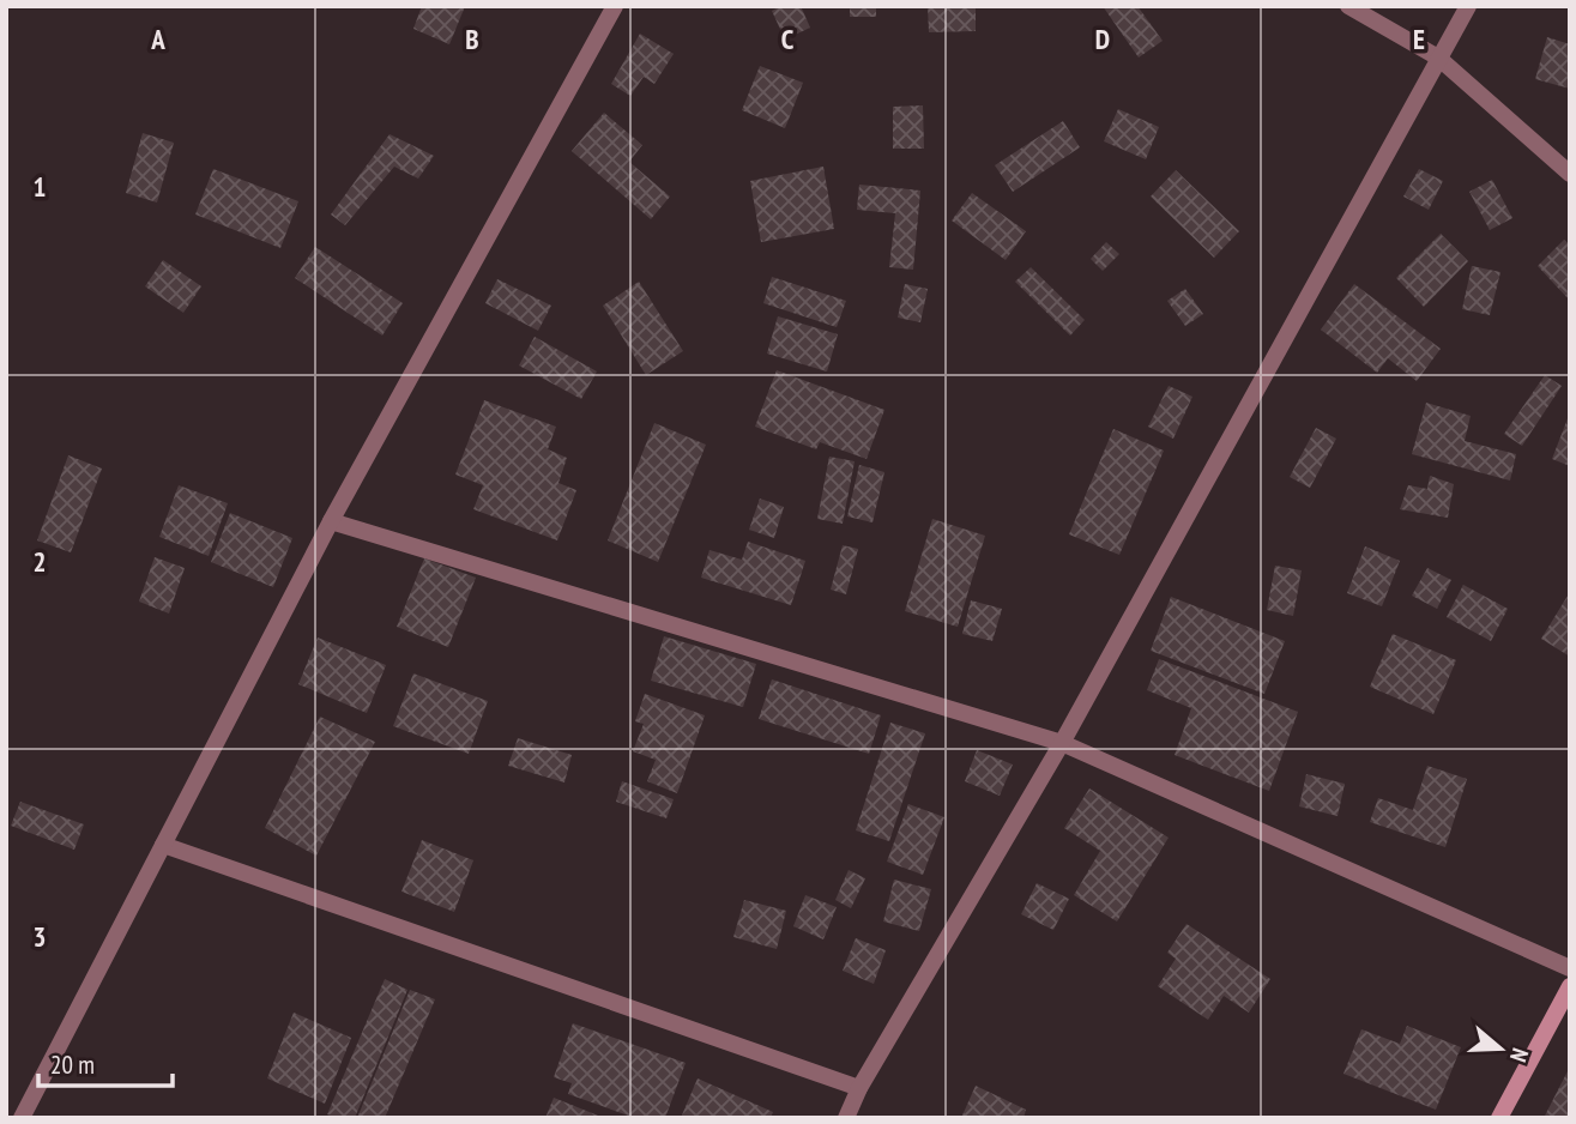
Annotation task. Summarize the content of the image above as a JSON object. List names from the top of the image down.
{
  "scale_bar": "20 m",
  "north": "right",
  "grid": {
    "columns": [
      "A",
      "B",
      "C",
      "D",
      "E"
    ],
    "rows": ["1", "2", "3"]
  }
}
